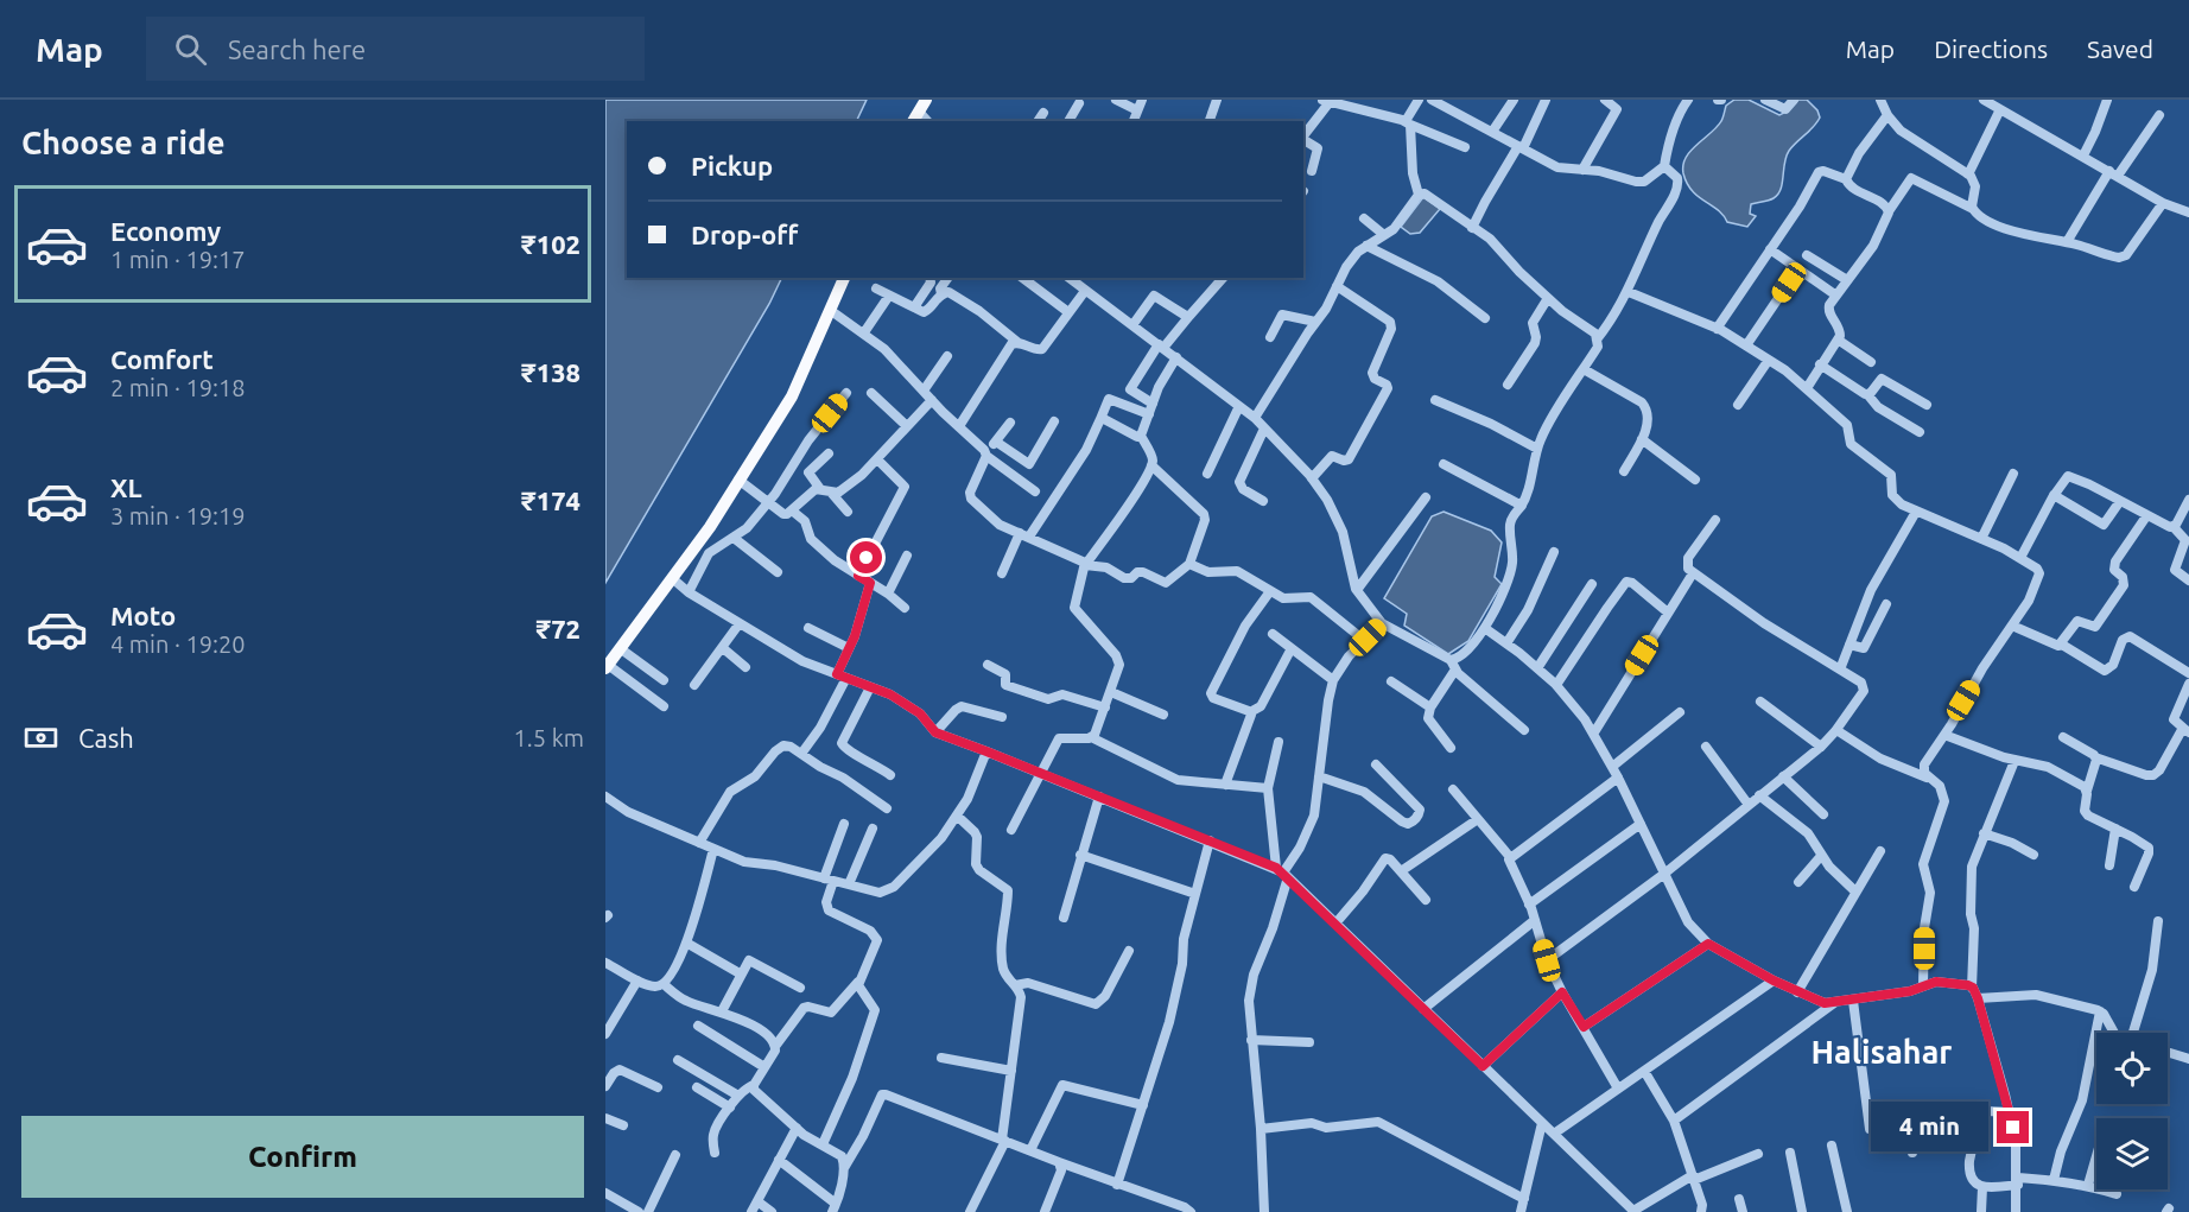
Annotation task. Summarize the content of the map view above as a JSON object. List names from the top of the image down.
{
  "districts": ["Halisahar"],
  "page": {
    "header": "Map",
    "search": "Search here",
    "nav": ["Map", "Directions", "Saved"],
    "heading": "Choose a ride",
    "banner": ["Pickup", "Drop-off"],
    "list": [
      {
        "name": "Economy",
        "note": "1 min · 19:17",
        "value": "₹102"
      },
      {
        "name": "Comfort",
        "note": "2 min · 19:18",
        "value": "₹138"
      },
      {
        "name": "XL",
        "note": "3 min · 19:19",
        "value": "₹174"
      },
      {
        "name": "Moto",
        "note": "4 min · 19:20",
        "value": "₹72"
      }
    ],
    "pay": ["Cash", "1.5 km"],
    "buttons": "Confirm",
    "bubble": "4 min"
  }
}
